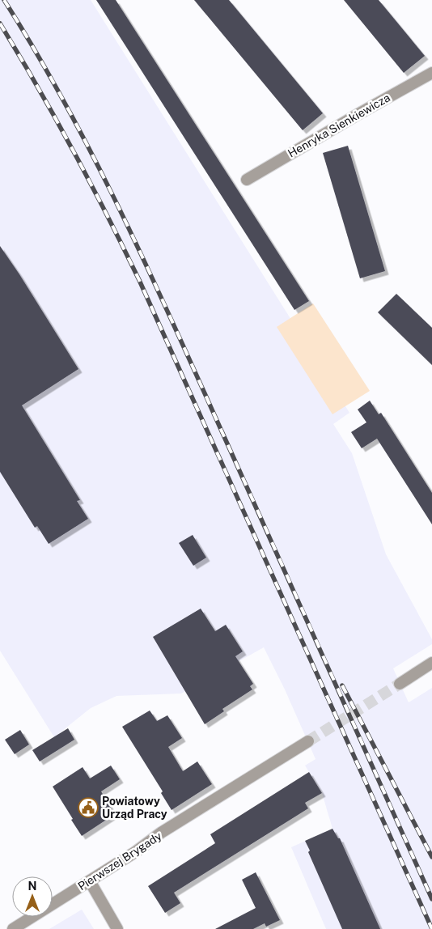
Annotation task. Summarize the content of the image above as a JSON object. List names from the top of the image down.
{
  "streets": {
    "street": ["Henryka Sienkiewicza", "Pierwszej Brygady"]
  },
  "places": {
    "public building": ["Powiatowy Urząd Pracy"]
  },
  "north": "top"
}
